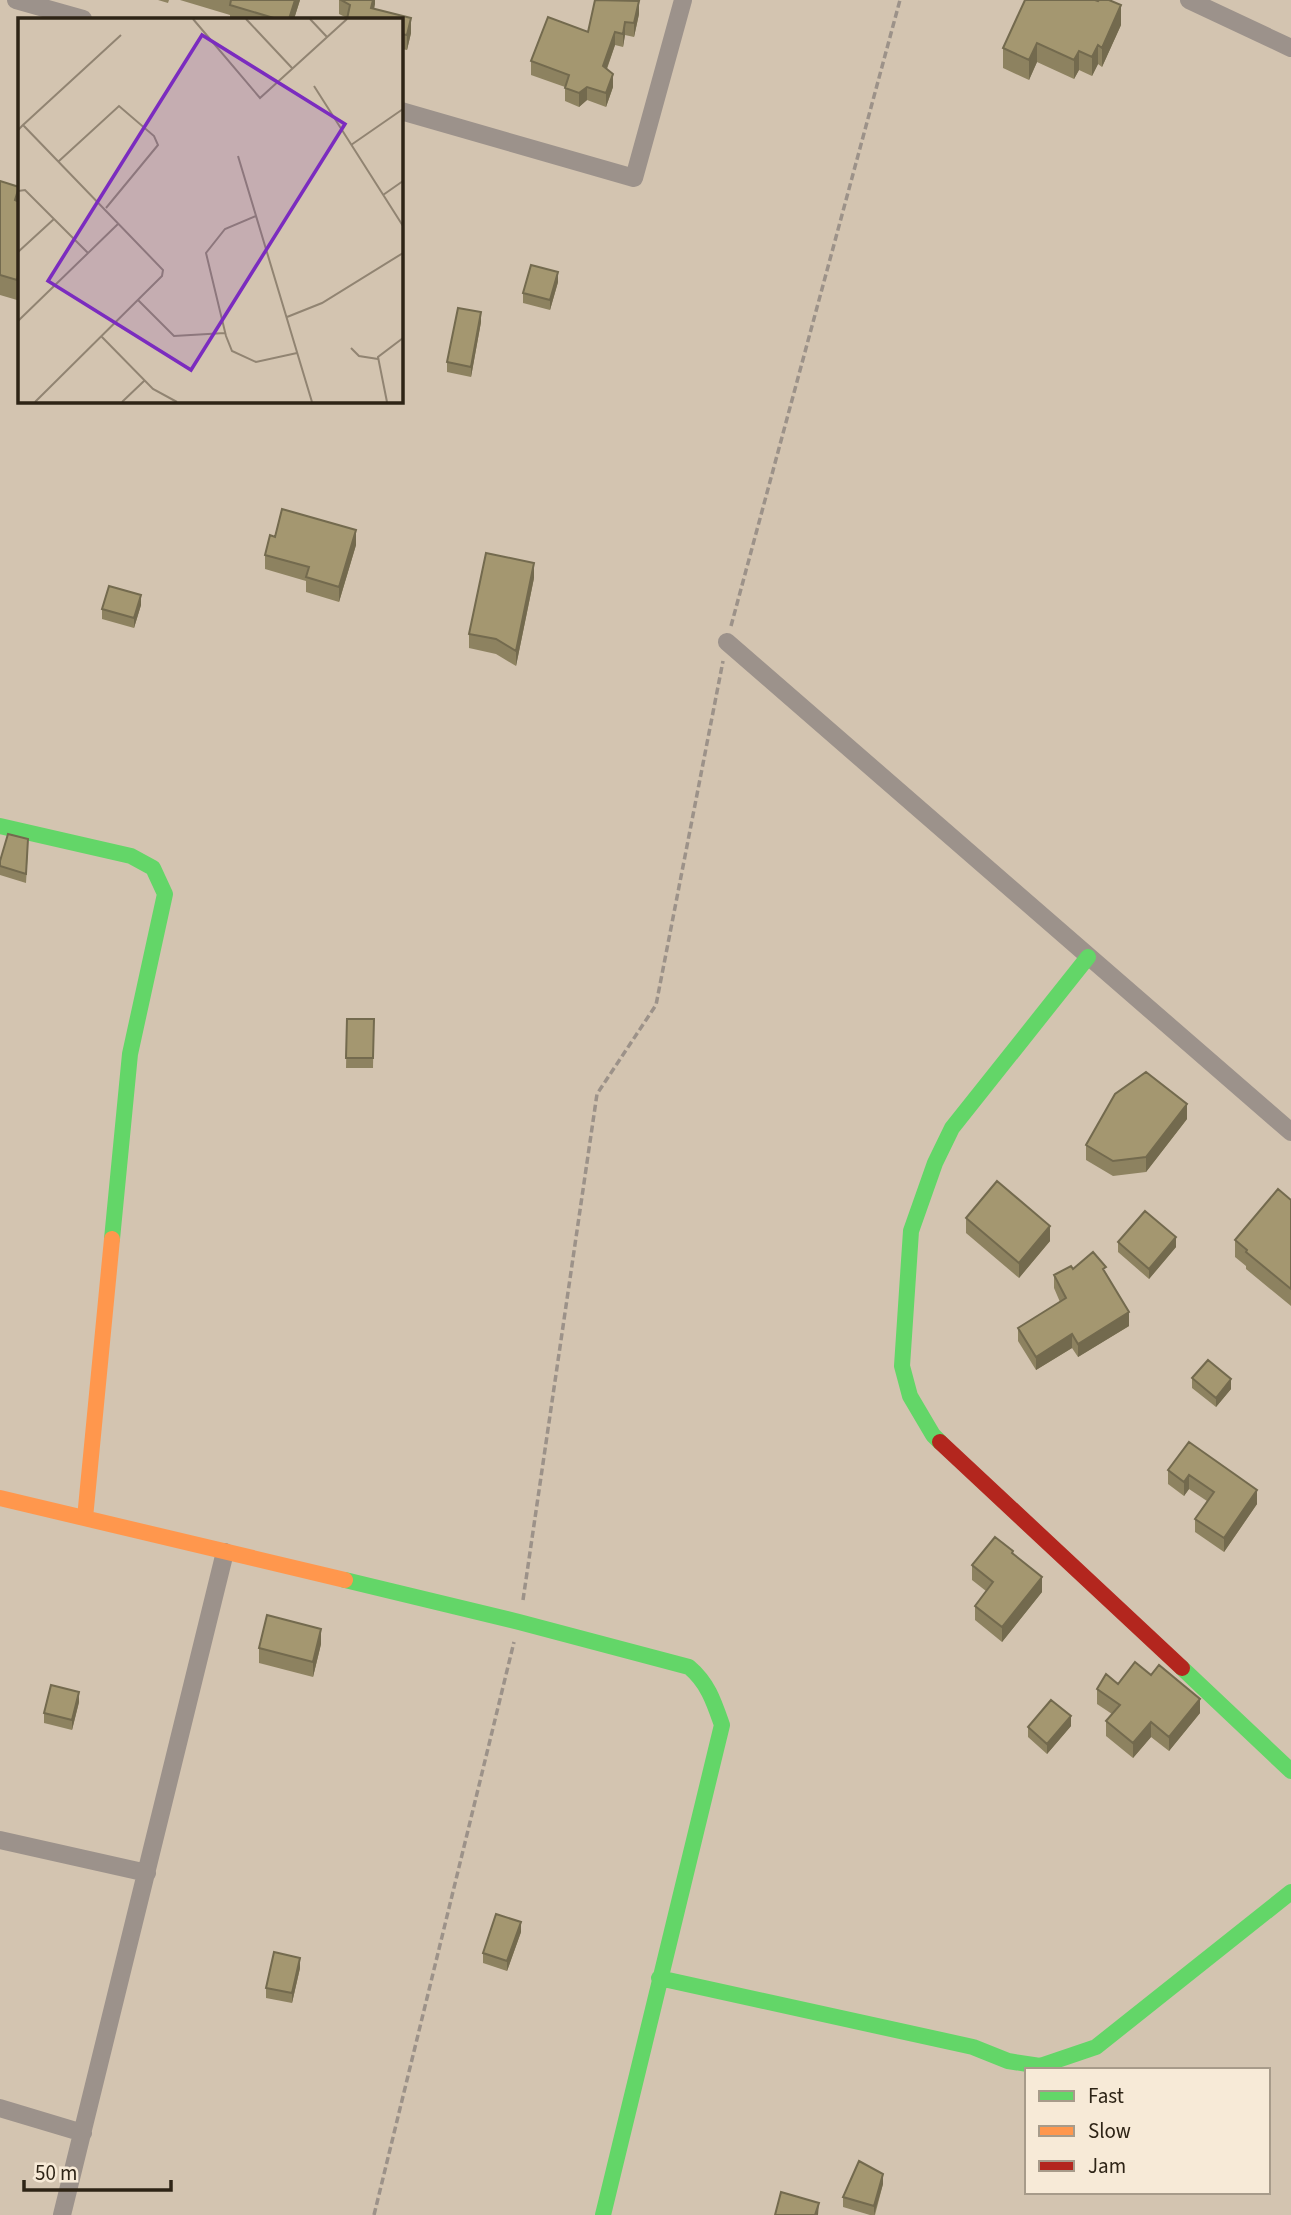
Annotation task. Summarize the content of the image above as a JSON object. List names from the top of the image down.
{
  "legend": ["Fast", "Slow", "Jam"],
  "scale_bar": "50 m"
}
